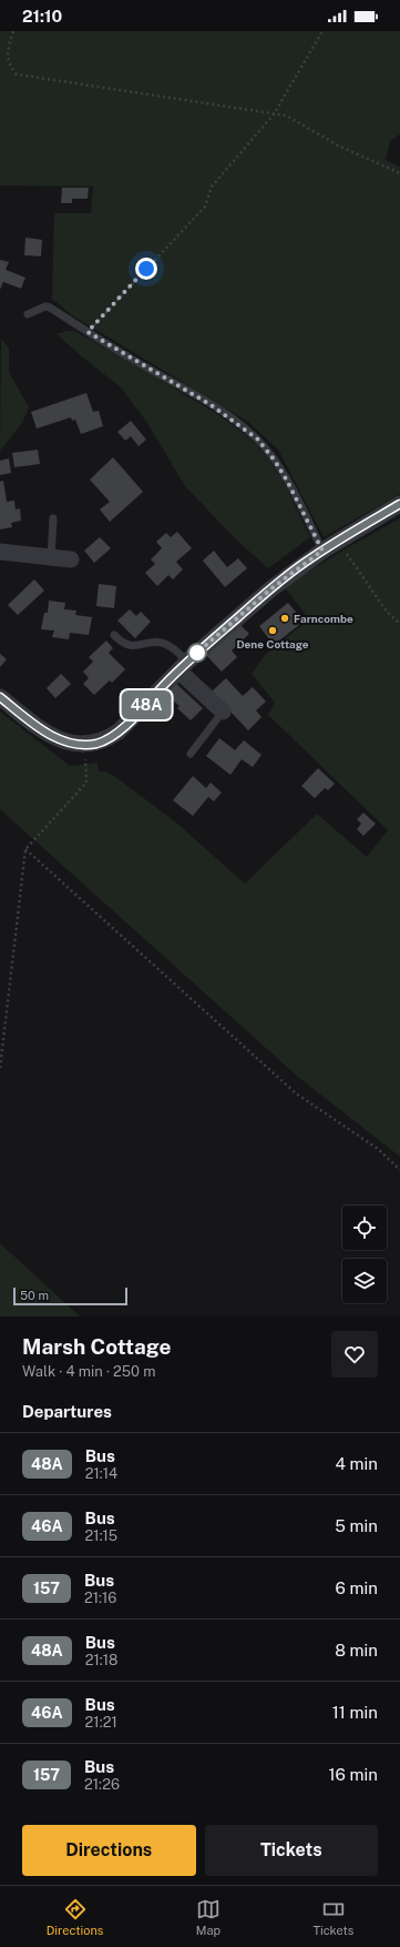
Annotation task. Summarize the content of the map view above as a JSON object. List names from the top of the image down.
{
  "places": ["Farncombe", "Dene Cottage"],
  "lines": ["bus line 48A"],
  "scale_bar": "50 m",
  "page": {
    "status": "21:10",
    "on_map": "48A",
    "scale": "50 m",
    "heading": [
      ["Marsh Cottage", "Walk · 4 min · 250 m"],
      "Departures"
    ],
    "list": [
      {
        "mark": "48A",
        "name": "Bus",
        "note": "21:14",
        "value": "4 min"
      },
      {
        "mark": "46A",
        "name": "Bus",
        "note": "21:15",
        "value": "5 min"
      },
      {
        "mark": "157",
        "name": "Bus",
        "note": "21:16",
        "value": "6 min"
      },
      {
        "mark": "48A",
        "name": "Bus",
        "note": "21:18",
        "value": "8 min"
      },
      {
        "mark": "46A",
        "name": "Bus",
        "note": "21:21",
        "value": "11 min"
      },
      {
        "mark": "157",
        "name": "Bus",
        "note": "21:26",
        "value": "16 min"
      }
    ],
    "buttons": ["Directions", "Tickets"],
    "tabs": ["Directions", "Map", "Tickets"]
  }
}
